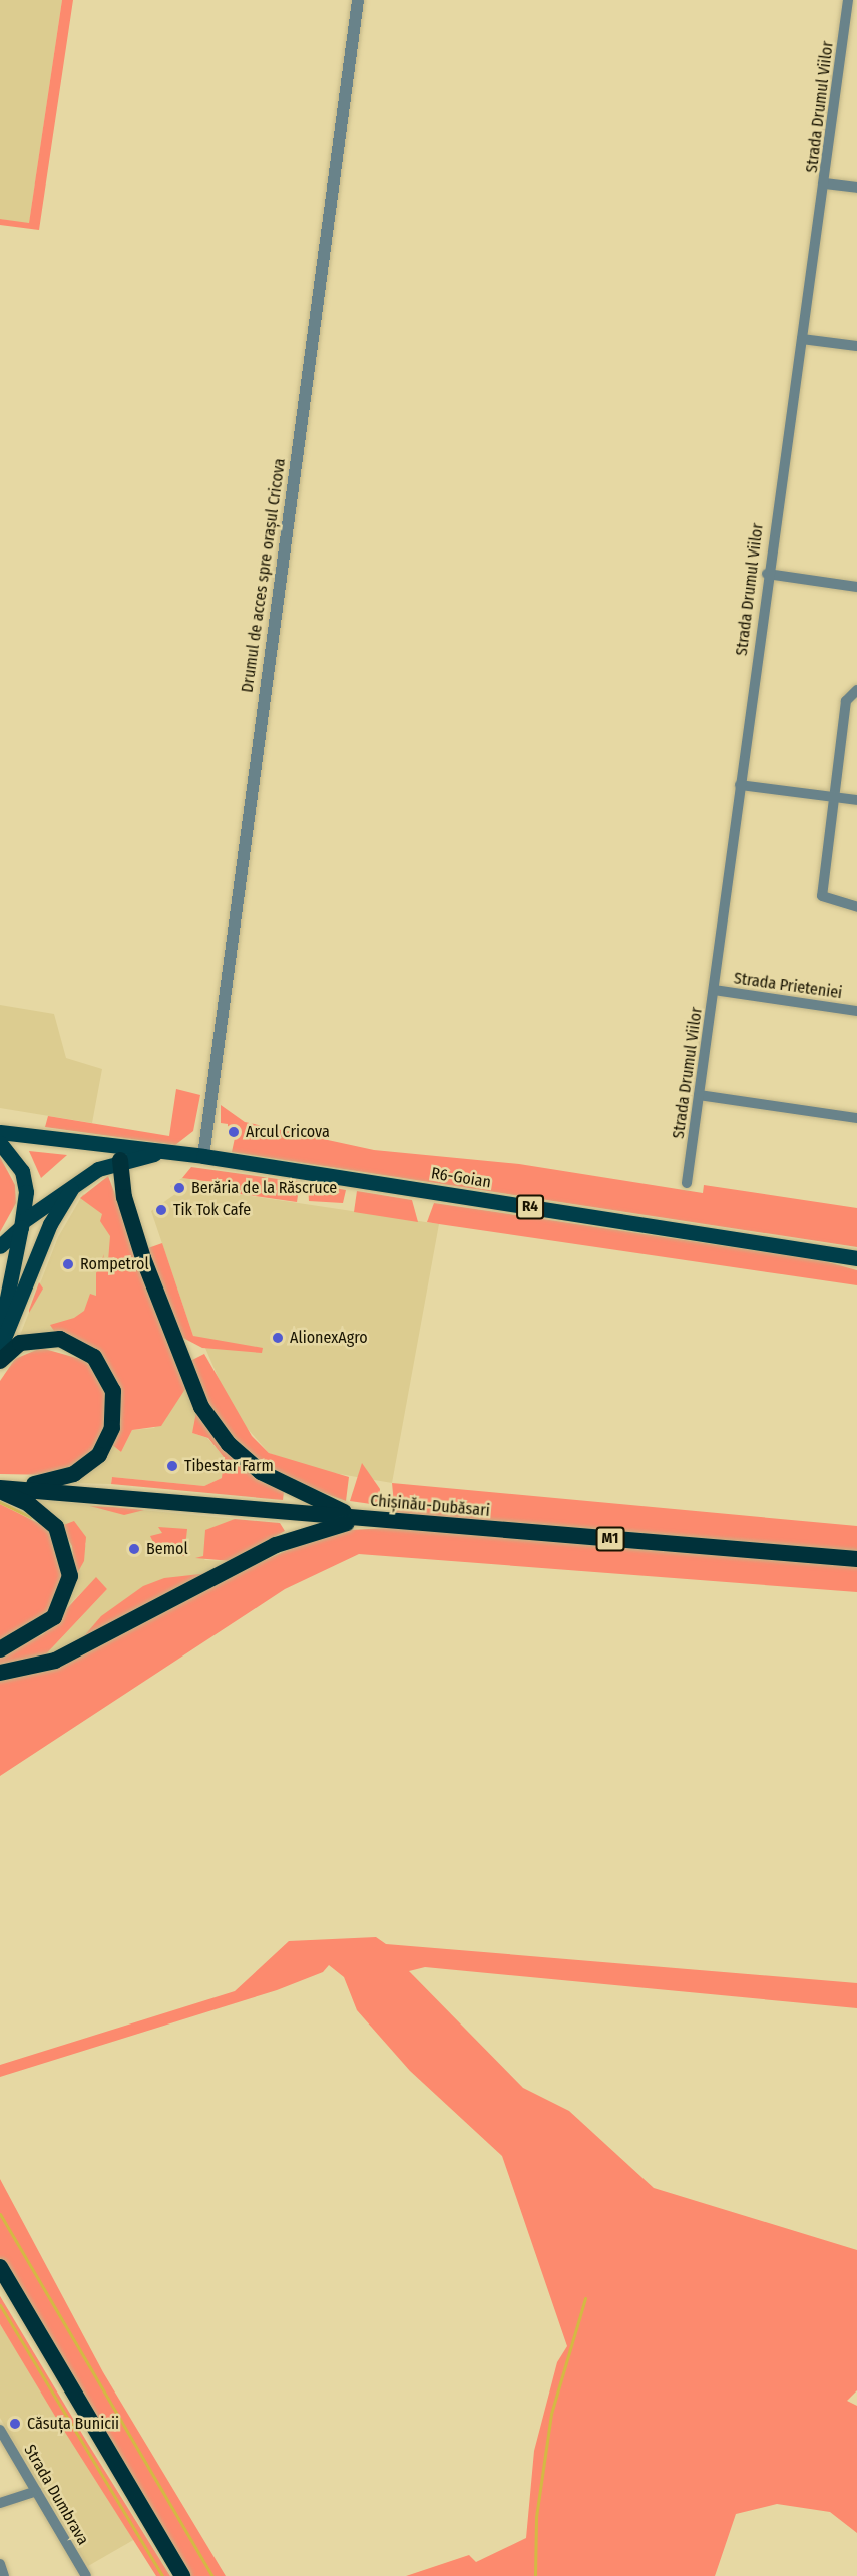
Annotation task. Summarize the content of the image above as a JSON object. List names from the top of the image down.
{
  "streets": {
    "highway": ["Chișinău-Dubăsari", "M1"],
    "main road": ["R6-Goian", "R4"],
    "street": [
      "Strada Drumul Viilor",
      "Drumul de acces spre orașul Cricova",
      "Strada Prieteniei",
      "Strada Dumbrava"
    ]
  },
  "crossings": [
    ["Strada Drumul Viilor", "Strada Prieteniei"],
    ["Drumul de acces spre orașul Cricova", "R6-Goian"]
  ],
  "places": [
    "Arcul Cricova",
    "Berăria de la Răscruce",
    "Tik Tok Cafe",
    "Rompetrol",
    "AlionexAgro",
    "Tibestar Farm",
    "Bemol",
    "Căsuța Bunicii"
  ]
}
